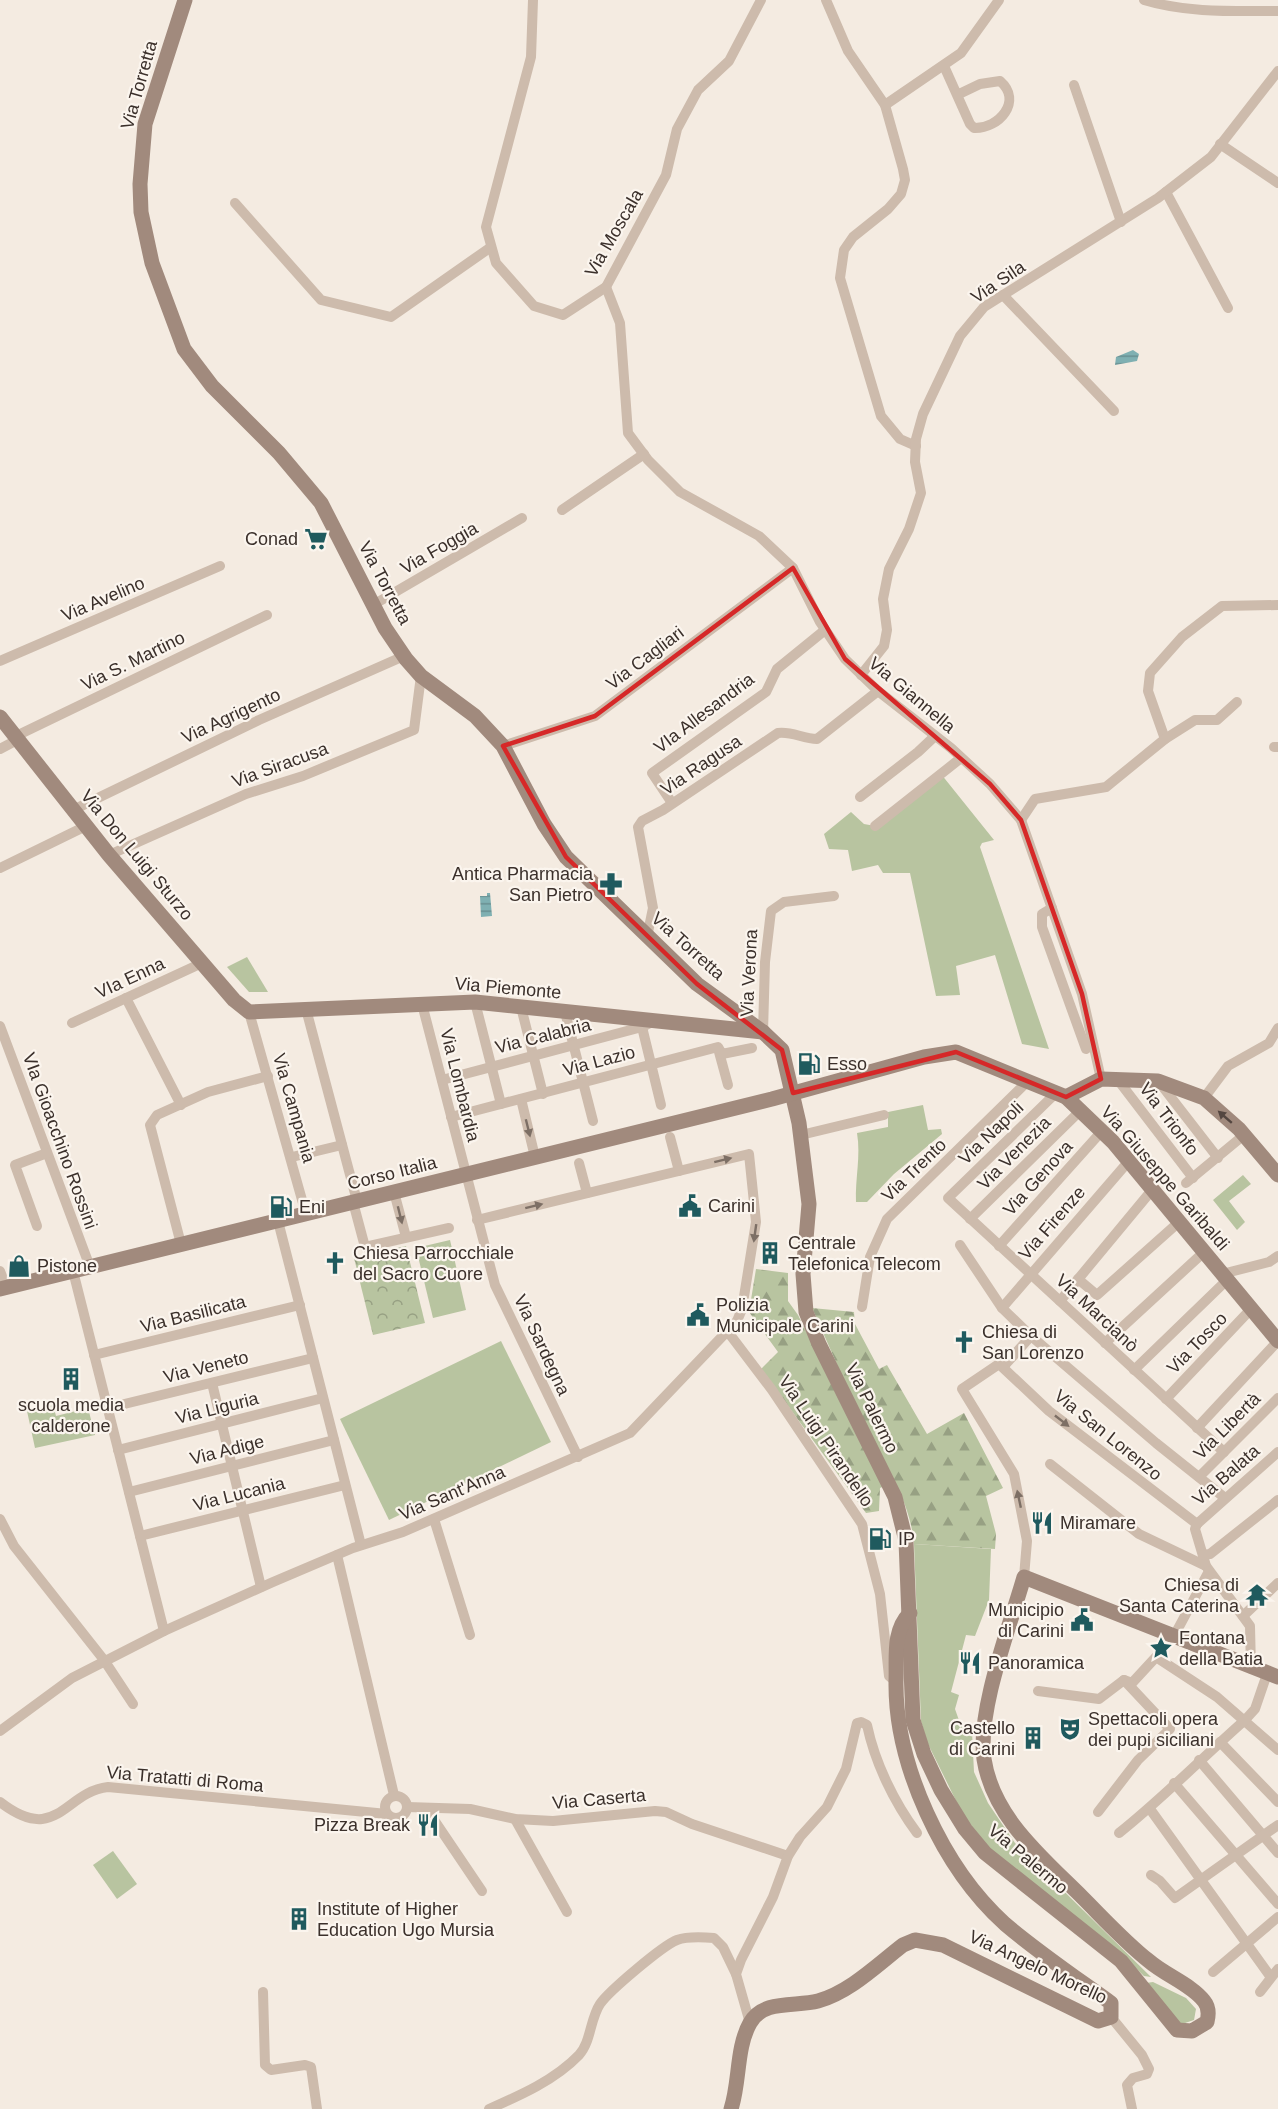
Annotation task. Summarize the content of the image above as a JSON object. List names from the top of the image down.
{
  "streets": {
    "street": [
      "Via Torretta",
      "Via Moscala",
      "Via Sila",
      "Via Foggia",
      "Via Avelino",
      "Via Cagliari",
      "Via S. Martino",
      "Via Giannella",
      "VIa Allesandria",
      "Via Agrigento",
      "Via Siracusa",
      "Via Ragusa",
      "Via Don Luigi Sturzo",
      "Via Verona",
      "VIa Enna",
      "Via Piemonte",
      "Via Calabria",
      "Via Lazio",
      "Via Lombardia",
      "Via Campania",
      "Via Trionfo",
      "Via Napoli",
      "VIa Gioacchino Rossini",
      "Via Venezia",
      "Via Trento",
      "Corso Italia",
      "Via Genova",
      "Via Giuseppe Garibaldi",
      "Via Firenze",
      "Via Marcianò",
      "Via Basilicata",
      "Via Tosco",
      "Via Sardegna",
      "Via Veneto",
      "Via Liguria",
      "Via Palermo",
      "Via Libertà",
      "Via San Lorenzo",
      "Via Luigi Pirandello",
      "Via Adige",
      "Via Balata",
      "Via Sant'Anna",
      "Via Lucania",
      "Via Tratatti di Roma",
      "Via Caserta",
      "Via Angelo Morello"
    ]
  },
  "crossings": [
    ["Via Torretta", "Via Foggia"],
    ["Via Torretta", "Via Cagliari"],
    ["Via Torretta", "Via Agrigento"],
    ["Via Torretta", "Via Siracusa"],
    ["Via Torretta", "Via Ragusa"],
    ["Via Torretta", "Via Verona"],
    ["Via Torretta", "Via Piemonte"],
    ["Via Torretta", "Corso Italia"],
    ["Via Torretta", "Via Giuseppe Garibaldi"],
    ["Via Torretta", "Via Palermo"],
    ["Via Moscala", "Via Giannella"],
    ["Via Sila", "Via Giannella"],
    ["Via Cagliari", "Via Giannella"],
    ["Via S. Martino", "Via Don Luigi Sturzo"],
    ["Via Giannella", "VIa Allesandria"],
    ["Via Giannella", "Via Ragusa"],
    ["VIa Allesandria", "Via Ragusa"],
    ["Via Agrigento", "Via Don Luigi Sturzo"],
    ["Via Siracusa", "Via Don Luigi Sturzo"],
    ["Via Don Luigi Sturzo", "VIa Enna"],
    ["Via Don Luigi Sturzo", "Via Piemonte"],
    ["Via Don Luigi Sturzo", "Via Campania"],
    ["Via Verona", "Via Piemonte"],
    ["Via Piemonte", "Via Calabria"],
    ["Via Piemonte", "Via Lombardia"],
    ["Via Piemonte", "Via Campania"],
    ["Via Calabria", "Via Lombardia"],
    ["Via Lazio", "Via Lombardia"],
    ["Via Lombardia", "Corso Italia"],
    ["Via Lombardia", "Via Sardegna"],
    ["Via Campania", "Corso Italia"],
    ["Via Napoli", "Via Giuseppe Garibaldi"],
    ["Via Napoli", "Via Marcianò"],
    ["VIa Gioacchino Rossini", "Corso Italia"],
    ["Via Venezia", "Via Giuseppe Garibaldi"],
    ["Via Venezia", "Via Marcianò"],
    ["Via Trento", "Via Giuseppe Garibaldi"],
    ["Corso Italia", "Via Giuseppe Garibaldi"],
    ["Corso Italia", "Via Sardegna"],
    ["Corso Italia", "Via Palermo"],
    ["Via Genova", "Via Giuseppe Garibaldi"],
    ["Via Genova", "Via Marcianò"],
    ["Via Giuseppe Garibaldi", "Via Firenze"],
    ["Via Giuseppe Garibaldi", "Via Tosco"],
    ["Via Giuseppe Garibaldi", "Via Palermo"],
    ["Via Firenze", "Via Marcianò"],
    ["Via Marcianò", "Via Tosco"],
    ["Via Marcianò", "Via Libertà"],
    ["Via Sardegna", "Via Sant'Anna"],
    ["Via Palermo", "Via Angelo Morello"],
    ["Via San Lorenzo", "Via Balata"],
    ["Via Luigi Pirandello", "Via Sant'Anna"],
    ["Via Luigi Pirandello", "Via Angelo Morello"],
    ["Via Tratatti di Roma", "Via Caserta"]
  ],
  "places": {
    "supermarket": ["Conad"],
    "pharmacy": ["Antica Pharmacia San Pietro"],
    "fuel station": ["Esso", "Eni", "IP"],
    "public building": ["Carini", "Polizia Municipale Carini", "Municipio di Carini"],
    "building": [
      "Centrale Telefonica Telecom",
      "scuola media calderone",
      "Castello di Carini",
      "Institute of Higher Education Ugo Mursia"
    ],
    "church": ["Chiesa Parrocchiale del Sacro Cuore", "Chiesa di San Lorenzo"],
    "shop": ["Pistone"],
    "restaurant": ["Miramare", "Panoramica", "Pizza Break"],
    "temple": ["Chiesa di Santa Caterina"],
    "place": ["Fontana della Batia"],
    "theatre": ["Spettacoli opera dei pupi siciliani"]
  }
}
